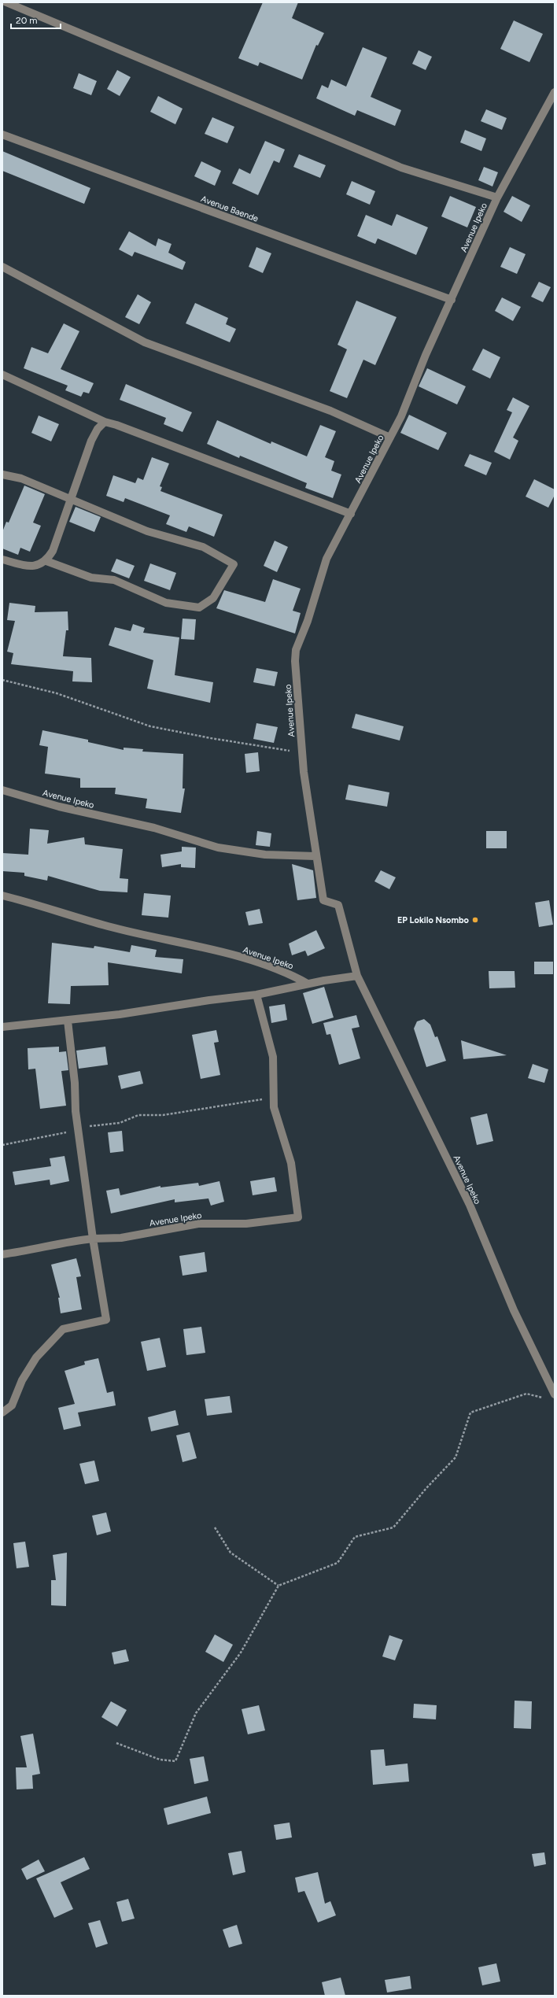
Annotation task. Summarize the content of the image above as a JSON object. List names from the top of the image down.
{
  "streets": {
    "street": ["Avenue Baende", "Avenue Ipeko"]
  },
  "crossings": [
    ["Avenue Baende", "Avenue Ipeko"]
  ],
  "places": ["EP Lokilo Nsombo"],
  "scale_bar": "20 m"
}
